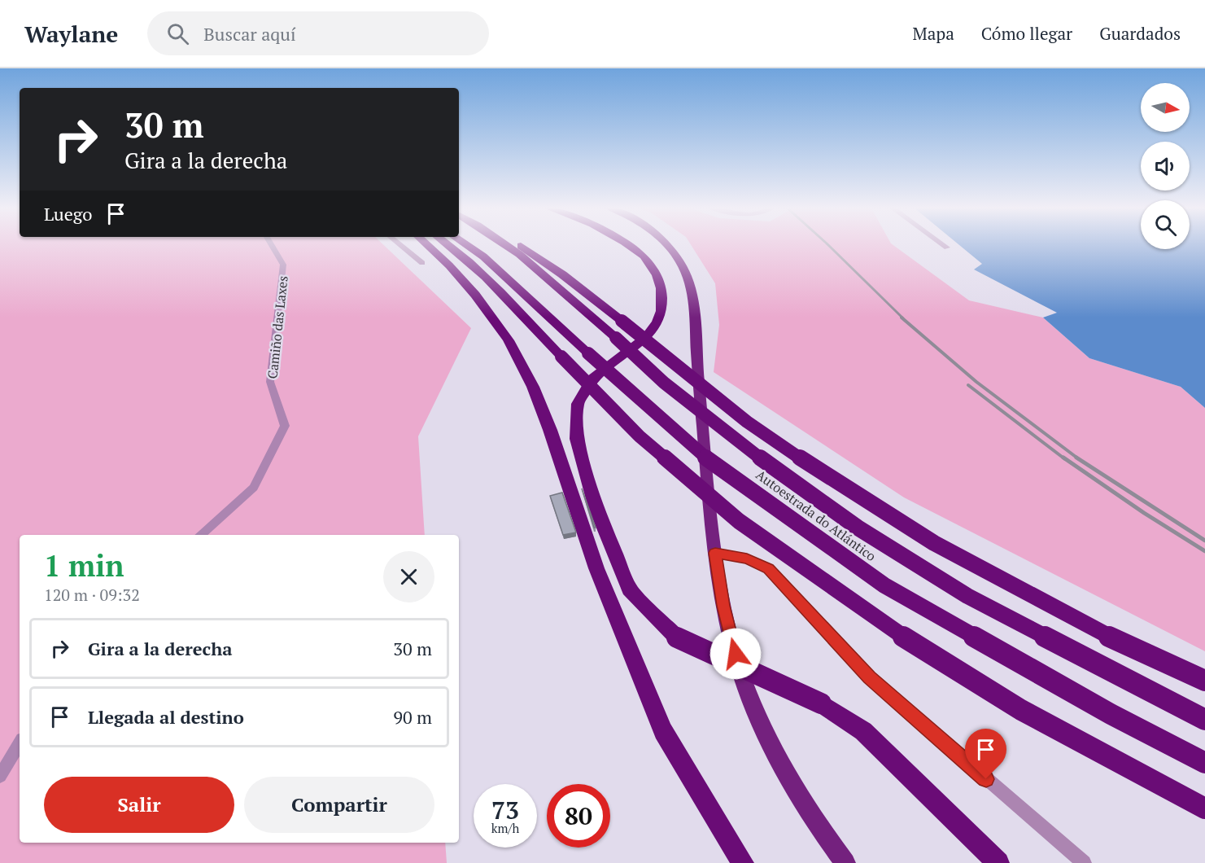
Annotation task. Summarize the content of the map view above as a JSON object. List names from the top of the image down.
{
  "streets": {
    "highway": ["Autoestrada do Atlántico"],
    "street": ["Camiño das Laxes"]
  },
  "north": "right",
  "page": {
    "header": "Waylane",
    "search": "Buscar aquí",
    "nav": ["Mapa", "Cómo llegar", "Guardados"],
    "turn": ["30 m", "Gira a la derecha"],
    "then": "Luego",
    "heading": ["1 min", "120 m · 09:32"],
    "list": [
      {
        "name": "Gira a la derecha",
        "value": "30 m"
      },
      {
        "name": "Llegada al destino",
        "value": "90 m"
      }
    ],
    "buttons": ["Salir", "Compartir"],
    "speed": "73 km/h",
    "limit": "80"
  }
}
